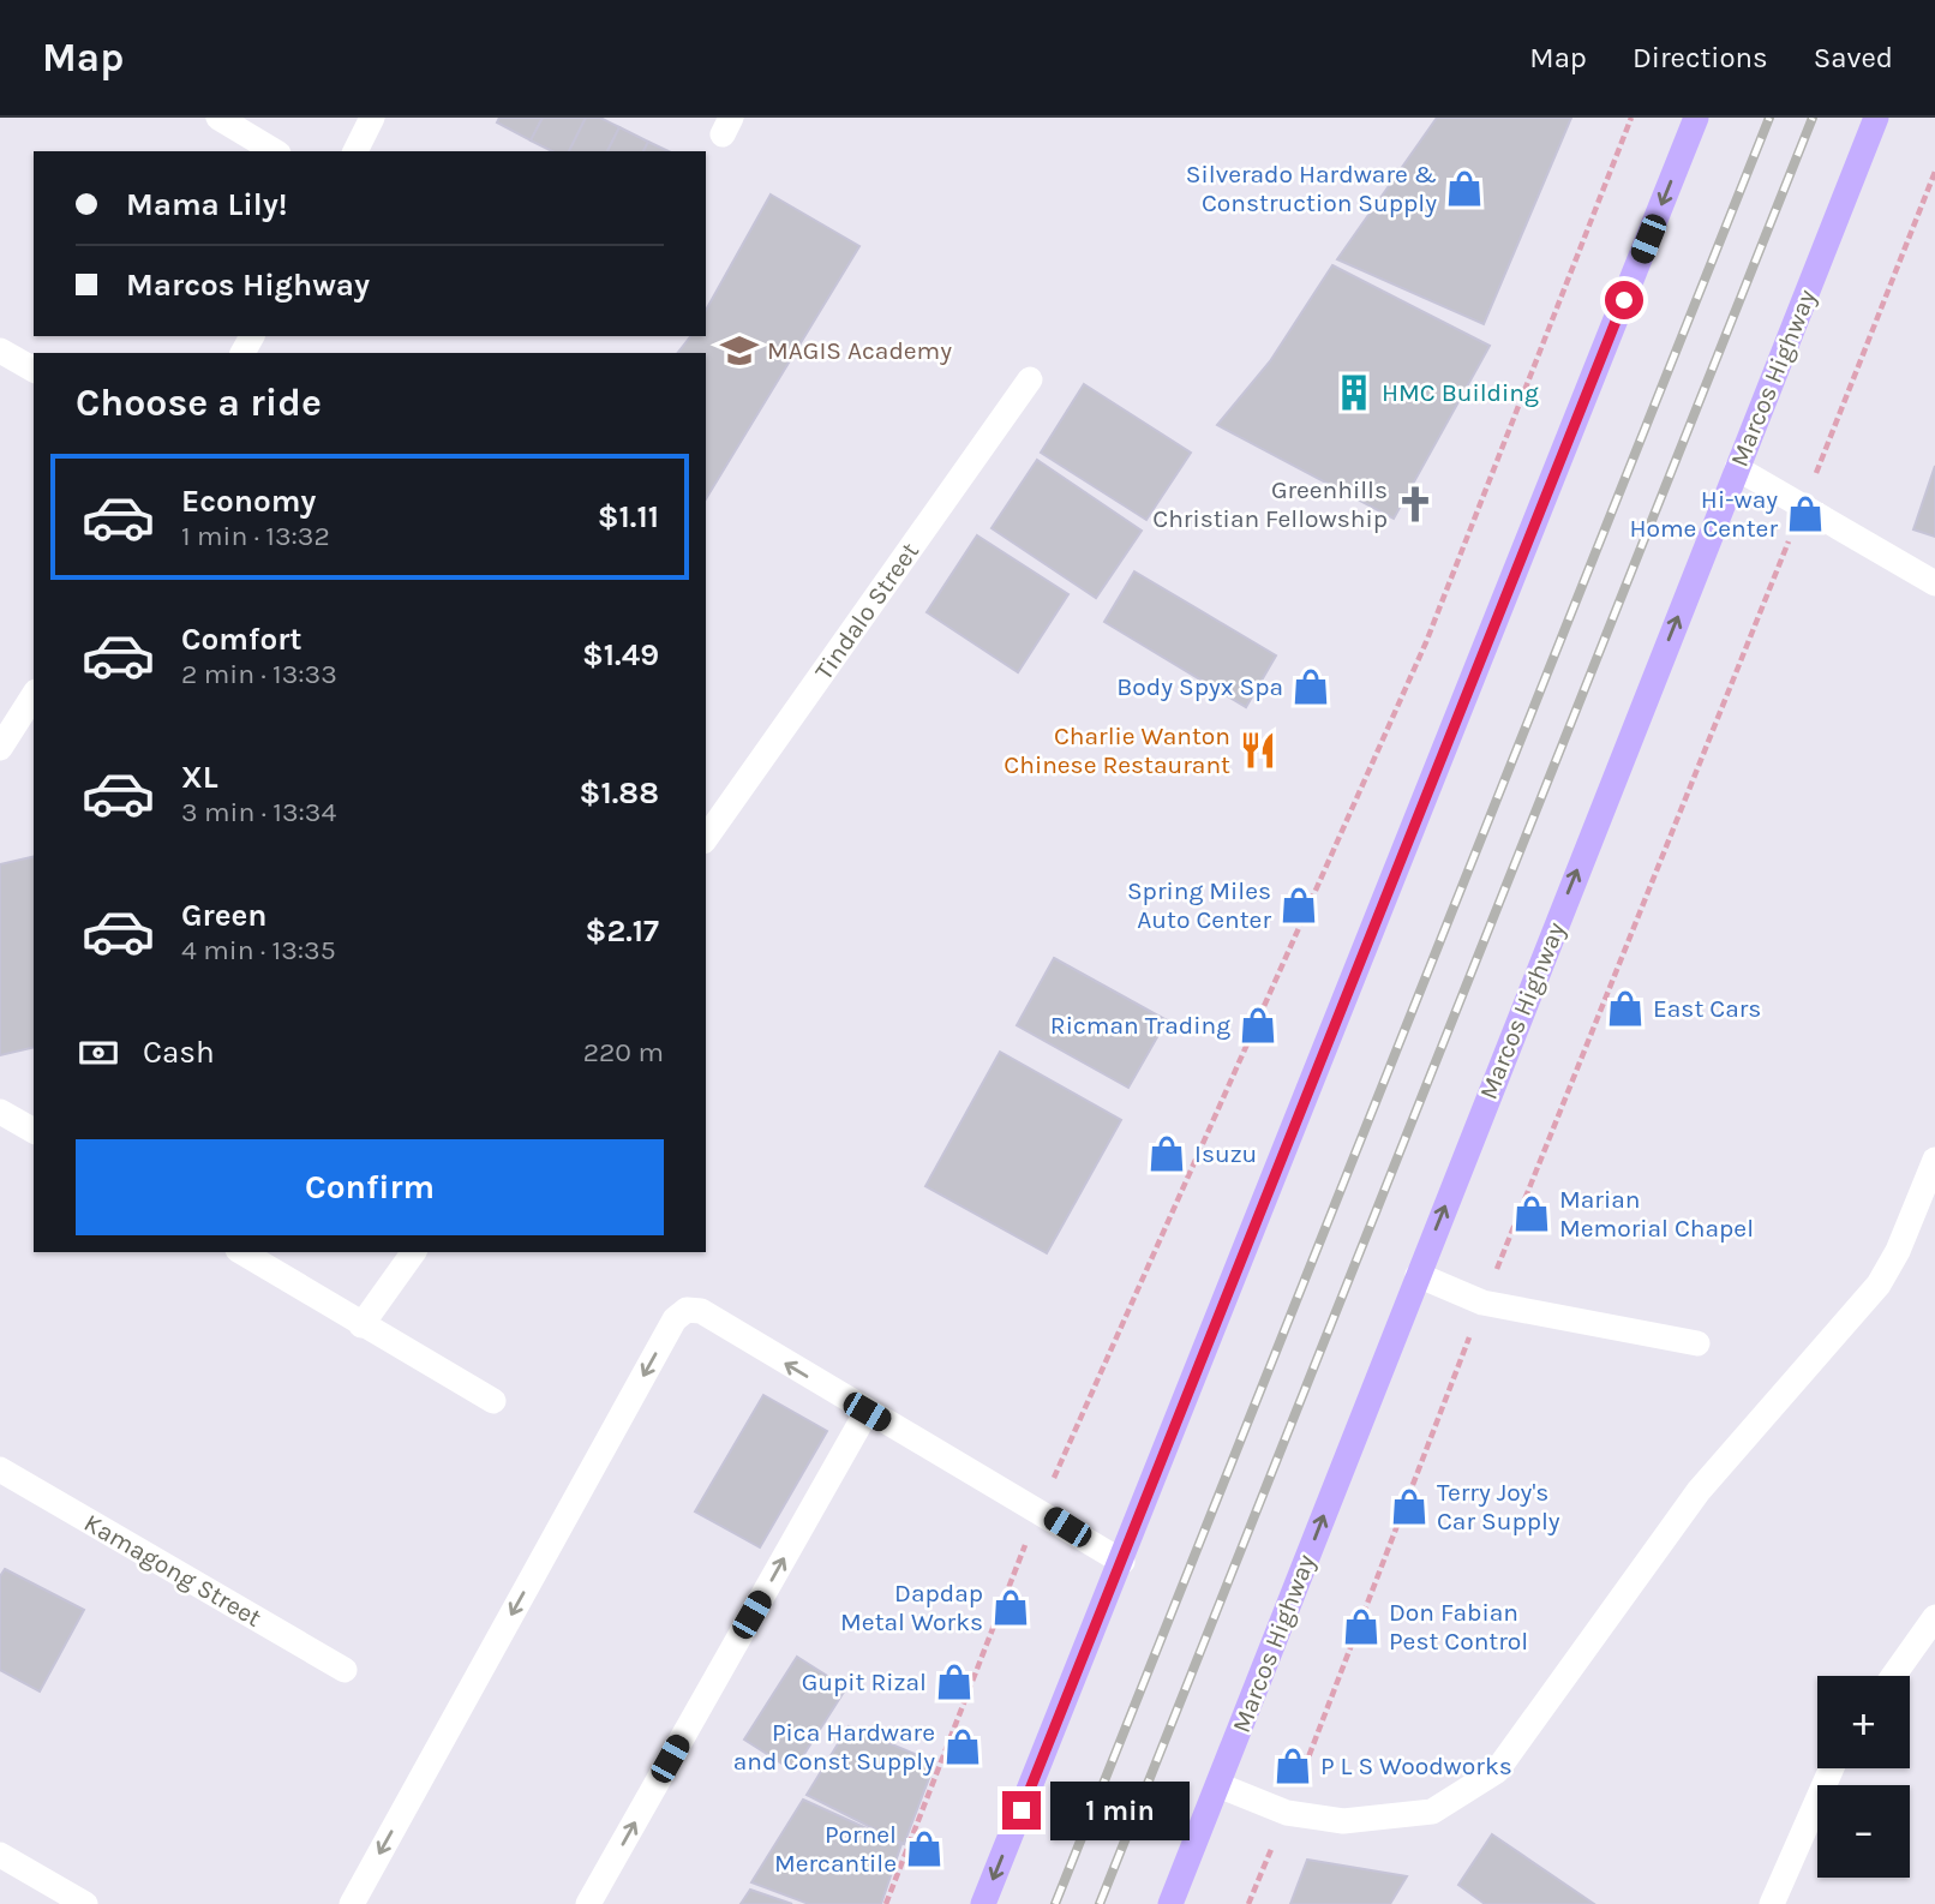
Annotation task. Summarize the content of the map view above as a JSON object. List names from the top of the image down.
{
  "streets": {
    "main road": ["Marcos Highway"],
    "street": ["Tindalo Street", "Kamagong Street"]
  },
  "places": {
    "shop": [
      "Silverado Hardware & Construction Supply",
      "Hi-way Home Center",
      "Body Spyx Spa",
      "Spring Miles Auto Center",
      "East Cars",
      "Ricman Trading",
      "Isuzu",
      "Marian Memorial Chapel",
      "Terry Joy's Car Supply",
      "Dapdap Metal Works",
      "Don Fabian Pest Control",
      "Gupit Rizal",
      "Pica Hardware and Const Supply",
      "P L S Woodworks",
      "Pornel Mercantile"
    ],
    "school or university": ["MAGIS Academy"],
    "building": ["HMC Building"],
    "church": ["Greenhills Christian Fellowship"],
    "restaurant": ["Charlie Wanton Chinese Restaurant"]
  },
  "page": {
    "header": "Map",
    "nav": ["Map", "Directions", "Saved"],
    "banner": ["Mama Lily!", "Marcos Highway"],
    "heading": "Choose a ride",
    "list": [
      {
        "name": "Economy",
        "note": "1 min · 13:32",
        "value": "$1.11"
      },
      {
        "name": "Comfort",
        "note": "2 min · 13:33",
        "value": "$1.49"
      },
      {
        "name": "XL",
        "note": "3 min · 13:34",
        "value": "$1.88"
      },
      {
        "name": "Green",
        "note": "4 min · 13:35",
        "value": "$2.17"
      }
    ],
    "pay": ["Cash", "220 m"],
    "buttons": "Confirm",
    "map_buttons": ["+", "−"],
    "bubble": "1 min"
  }
}
